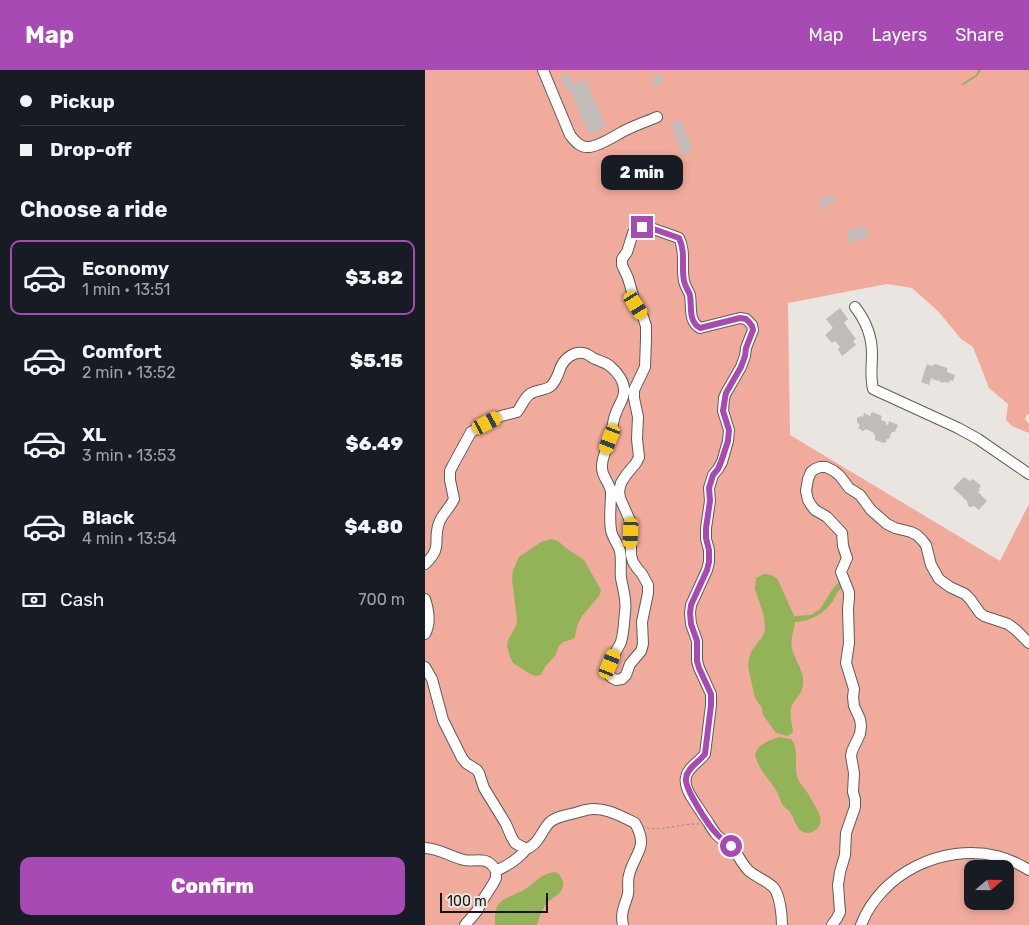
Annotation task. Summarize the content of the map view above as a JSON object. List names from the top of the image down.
{
  "scale_bar": "100 m",
  "north": "right",
  "page": {
    "header": "Map",
    "nav": ["Map", "Layers", "Share"],
    "banner": ["Pickup", "Drop-off"],
    "bubble": "2 min",
    "heading": "Choose a ride",
    "list": [
      {
        "name": "Economy",
        "note": "1 min · 13:51",
        "value": "$3.82"
      },
      {
        "name": "Comfort",
        "note": "2 min · 13:52",
        "value": "$5.15"
      },
      {
        "name": "XL",
        "note": "3 min · 13:53",
        "value": "$6.49"
      },
      {
        "name": "Black",
        "note": "4 min · 13:54",
        "value": "$4.80"
      }
    ],
    "pay": ["Cash", "700 m"],
    "buttons": "Confirm",
    "scale": "100 m"
  }
}
